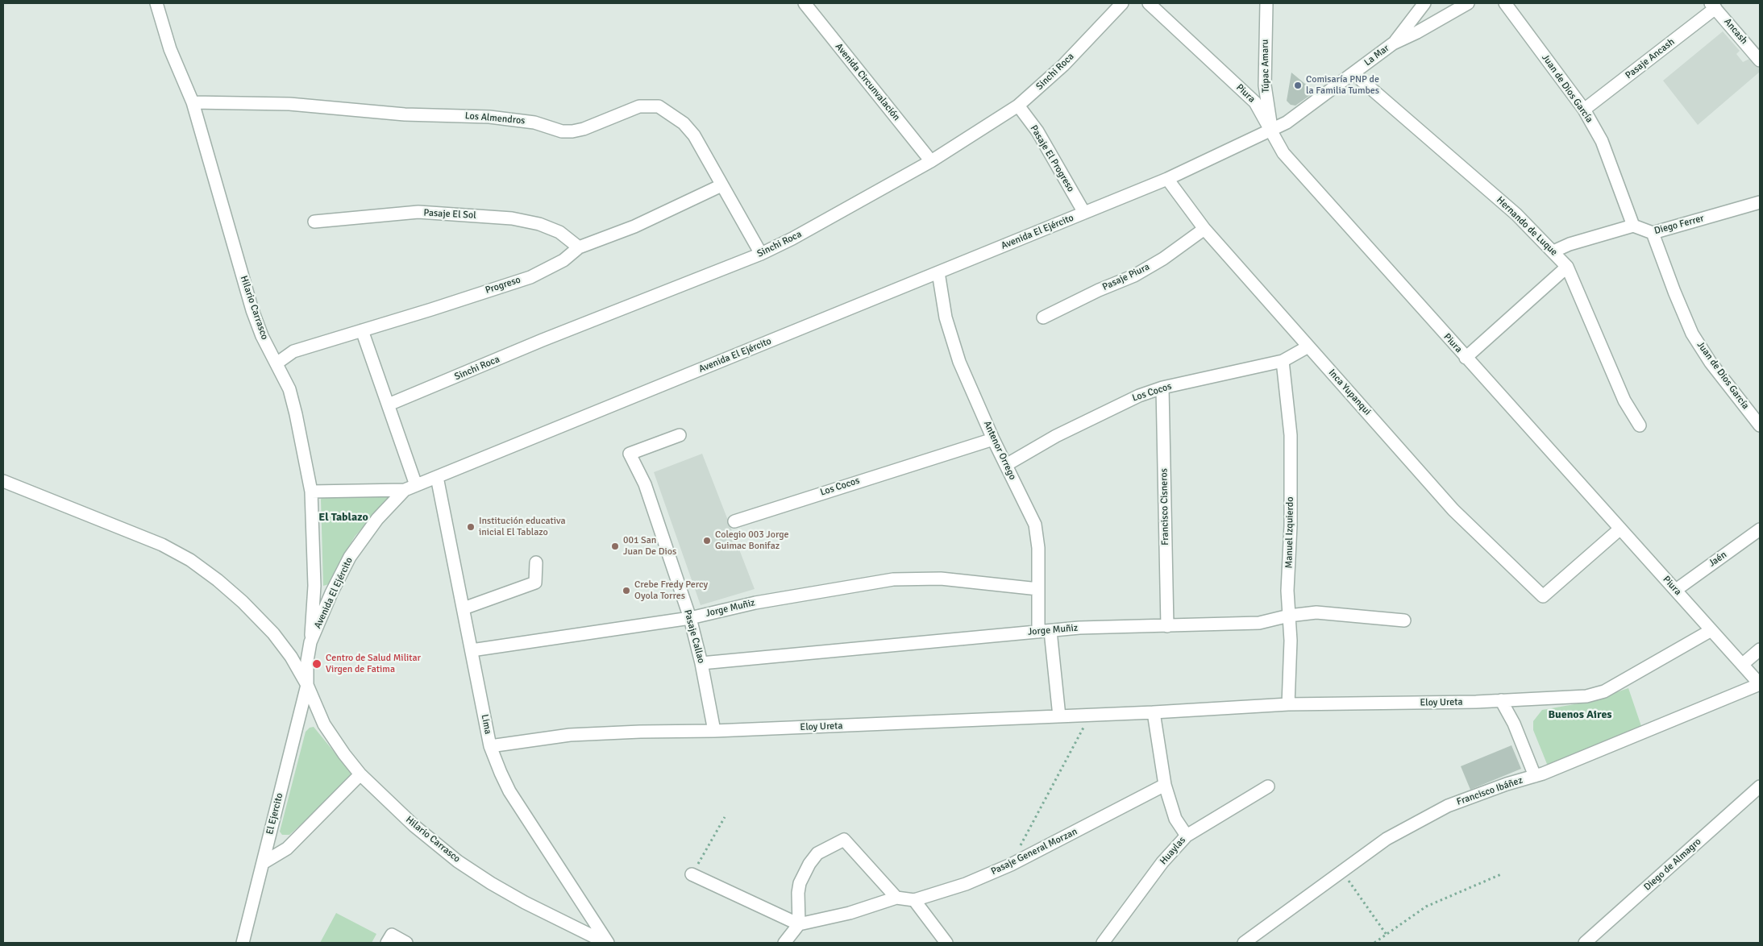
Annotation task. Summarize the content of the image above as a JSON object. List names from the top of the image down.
{
  "streets": {
    "street": [
      "Ancash",
      "La Mar",
      "Pasaje Ancash",
      "Túpac Amaru",
      "Sinchi Roca",
      "Avenida Circunvalación",
      "Juan de Dios García",
      "Piura",
      "Los Almendros",
      "Pasaje El Progreso",
      "Pasaje El Sol",
      "Diego Ferrer",
      "Hernando de Luque",
      "Avenida El Ejército",
      "Pasaje Piura",
      "Progreso",
      "Hilario Carrasco",
      "Los Cocos",
      "Inca Yupanqui",
      "Antenor Orrego",
      "Francisco Cisneros",
      "Manuel Izquierdo",
      "Jaén",
      "Jorge Muñiz",
      "Pasaje Callao",
      "Eloy Ureta",
      "Lima",
      "Francisco Ibáñez",
      "El Ejercito",
      "Huaylas",
      "Pasaje General Morzan",
      "Diego de Almagro"
    ]
  },
  "crossings": [
    ["Ancash", "Pasaje Ancash"],
    ["La Mar", "Túpac Amaru"],
    ["La Mar", "Piura"],
    ["La Mar", "Hernando de Luque"],
    ["La Mar", "Avenida El Ejército"],
    ["Pasaje Ancash", "Juan de Dios García"],
    ["Túpac Amaru", "Piura"],
    ["Túpac Amaru", "Avenida El Ejército"],
    ["Sinchi Roca", "Avenida Circunvalación"],
    ["Sinchi Roca", "Los Almendros"],
    ["Sinchi Roca", "Pasaje El Progreso"],
    ["Juan de Dios García", "Diego Ferrer"],
    ["Piura", "Avenida El Ejército"],
    ["Piura", "Inca Yupanqui"],
    ["Piura", "Jaén"],
    ["Piura", "Eloy Ureta"],
    ["Piura", "Francisco Ibáñez"],
    ["Los Almendros", "Progreso"],
    ["Los Almendros", "Hilario Carrasco"],
    ["Pasaje El Progreso", "Avenida El Ejército"],
    ["Pasaje El Sol", "Progreso"],
    ["Avenida El Ejército", "Hilario Carrasco"],
    ["Avenida El Ejército", "Inca Yupanqui"],
    ["Avenida El Ejército", "Antenor Orrego"],
    ["Avenida El Ejército", "Lima"],
    ["Avenida El Ejército", "El Ejercito"],
    ["Pasaje Piura", "Inca Yupanqui"],
    ["Progreso", "Hilario Carrasco"],
    ["Hilario Carrasco", "Lima"],
    ["Hilario Carrasco", "El Ejercito"],
    ["Los Cocos", "Inca Yupanqui"],
    ["Los Cocos", "Antenor Orrego"],
    ["Los Cocos", "Francisco Cisneros"],
    ["Los Cocos", "Manuel Izquierdo"],
    ["Antenor Orrego", "Jorge Muñiz"],
    ["Antenor Orrego", "Eloy Ureta"],
    ["Francisco Cisneros", "Jorge Muñiz"],
    ["Manuel Izquierdo", "Jorge Muñiz"],
    ["Manuel Izquierdo", "Eloy Ureta"],
    ["Jorge Muñiz", "Pasaje Callao"],
    ["Jorge Muñiz", "Lima"],
    ["Pasaje Callao", "Eloy Ureta"],
    ["Eloy Ureta", "Lima"]
  ],
  "districts": ["El Tablazo", "Buenos Aires"],
  "places": [
    "Comisaría PNP de la Familia Tumbes",
    "Institución educativa inicial El Tablazo",
    "Colegio 003 Jorge Guimac Bonifaz",
    "001 San Juan De Dios",
    "Crebe Fredy Percy Oyola Torres",
    "Centro de Salud Militar Virgen de Fatima"
  ]
}
